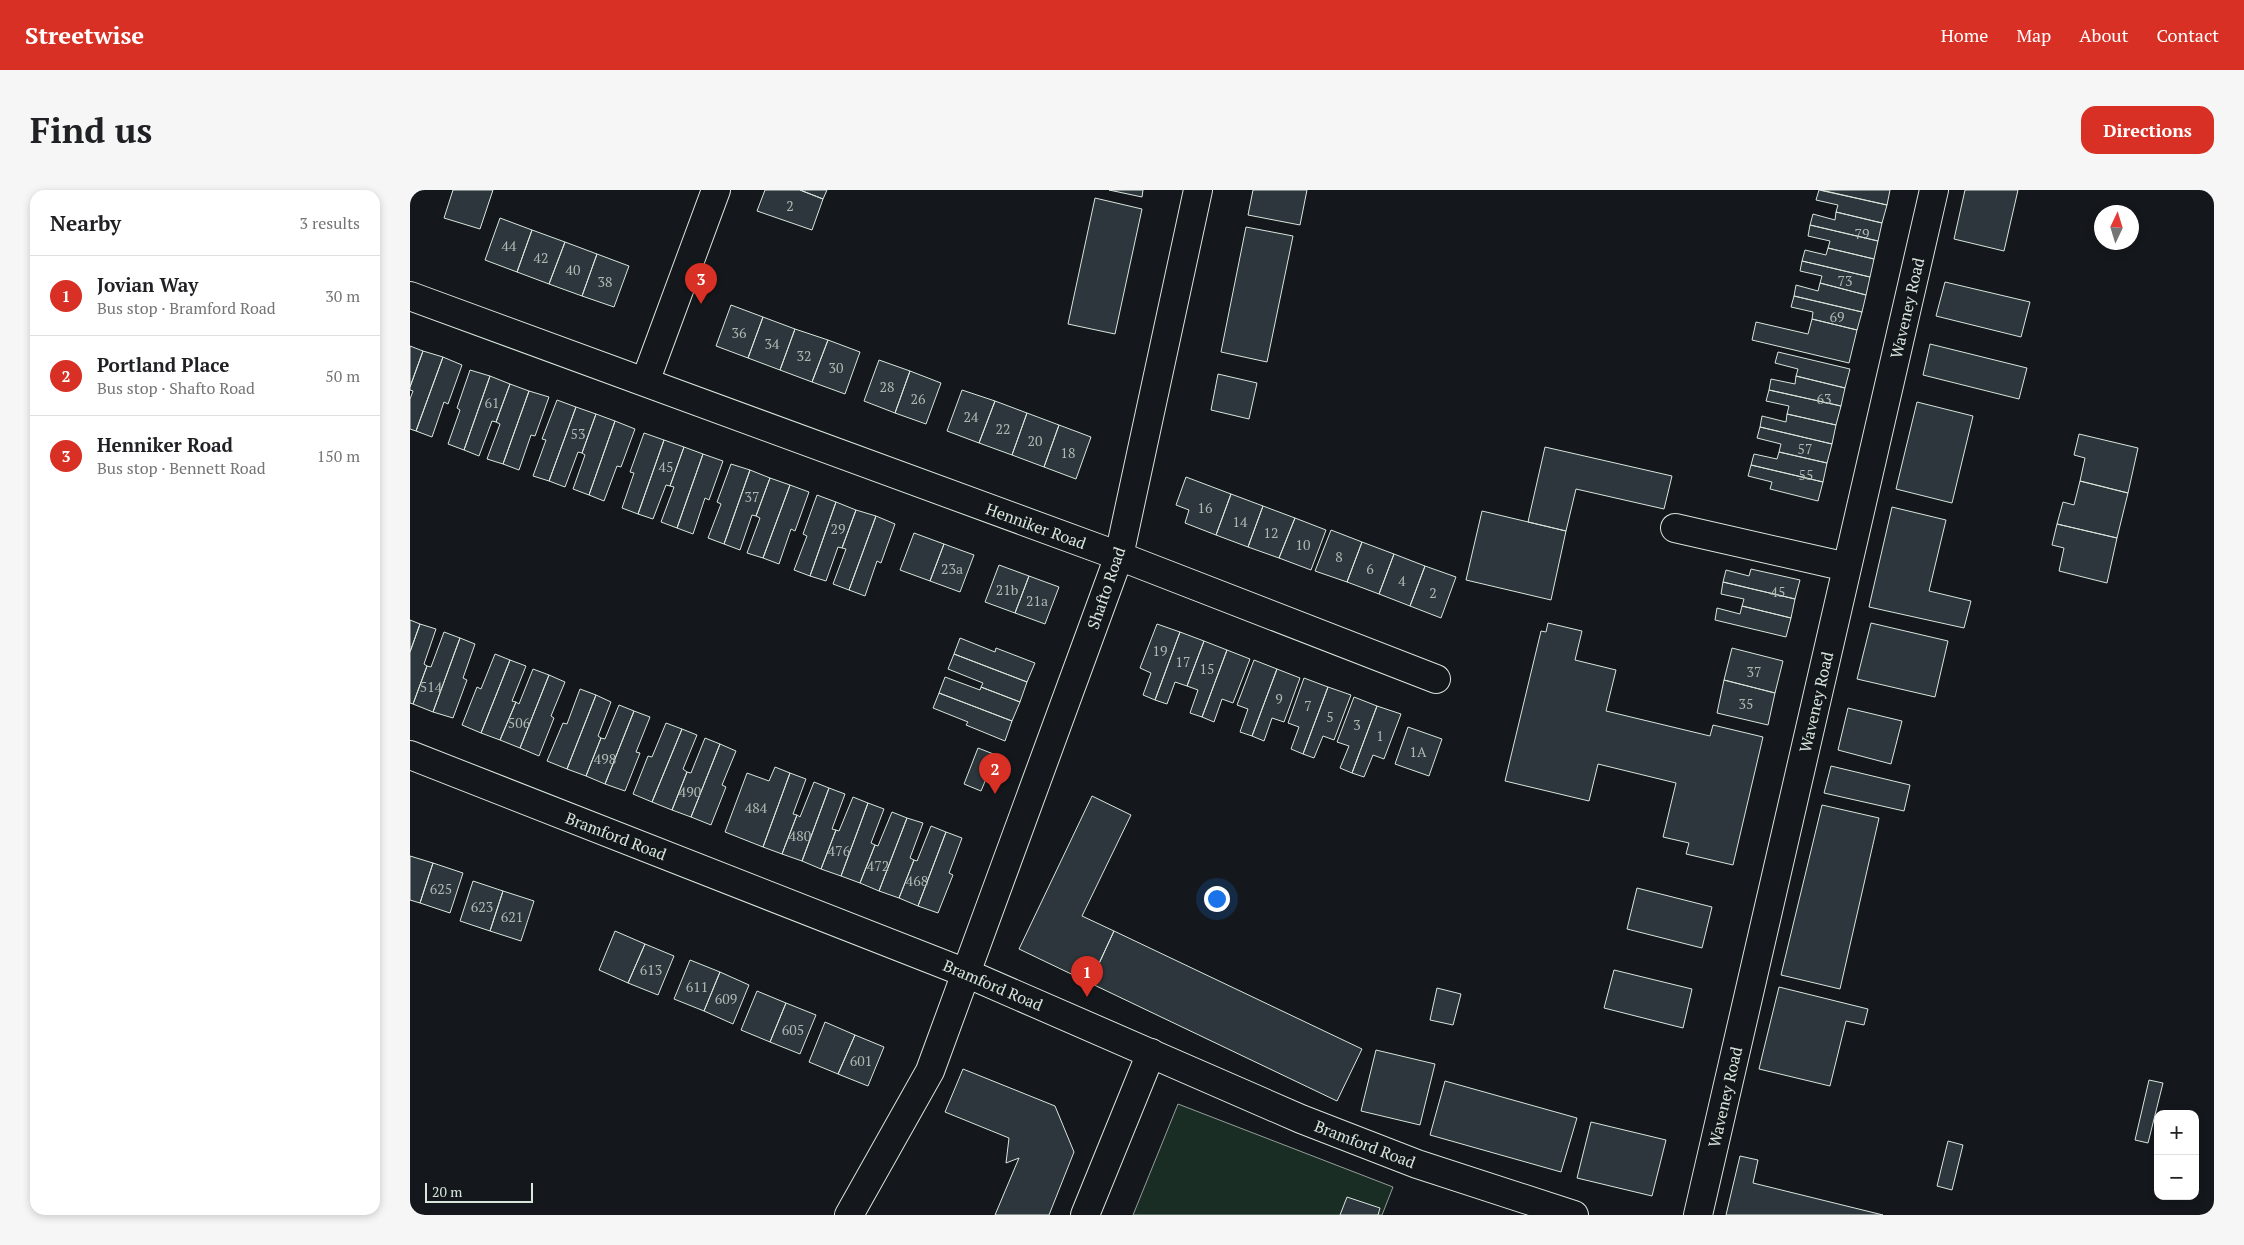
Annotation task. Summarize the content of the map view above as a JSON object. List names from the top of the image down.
{
  "streets": {
    "street": [
      "Waveney Road",
      "Henniker Road",
      "Shafto Road",
      "Bramford Road"
    ]
  },
  "crossings": [
    ["Henniker Road", "Shafto Road"],
    ["Shafto Road", "Bramford Road"]
  ],
  "house_numbers": [
    "2",
    "79",
    "44",
    "42",
    "40",
    "73",
    "38",
    "69",
    "36",
    "34",
    "32",
    "30",
    "28",
    "26",
    "63",
    "61",
    "24",
    "22",
    "53",
    "20",
    "57",
    "18",
    "45",
    "55",
    "37",
    "16",
    "14",
    "29",
    "12",
    "10",
    "8",
    "23a",
    "6",
    "4",
    "21b",
    "45",
    "2",
    "21a",
    "19",
    "17",
    "15",
    "37",
    "514",
    "9",
    "35",
    "7",
    "5",
    "506",
    "3",
    "1",
    "1A",
    "498",
    "490",
    "484",
    "480",
    "476",
    "472",
    "468",
    "625",
    "623",
    "621",
    "613",
    "611",
    "609",
    "605",
    "601"
  ],
  "scale_bar": "20 m",
  "north": "top",
  "page": {
    "header": "Streetwise",
    "nav": [
      "Home",
      "Map",
      "About",
      "Contact"
    ],
    "buttons": "Directions",
    "title": "Find us",
    "heading": ["Nearby", "3 results"],
    "list": [
      {
        "mark": "1",
        "name": "Jovian Way",
        "note": "Bus stop · Bramford Road",
        "value": "30 m"
      },
      {
        "mark": "2",
        "name": "Portland Place",
        "note": "Bus stop · Shafto Road",
        "value": "50 m"
      },
      {
        "mark": "3",
        "name": "Henniker Road",
        "note": "Bus stop · Bennett Road",
        "value": "150 m"
      }
    ],
    "pins": ["3", "2", "1"],
    "map_buttons": ["+", "−"],
    "scale": "20 m"
  }
}
